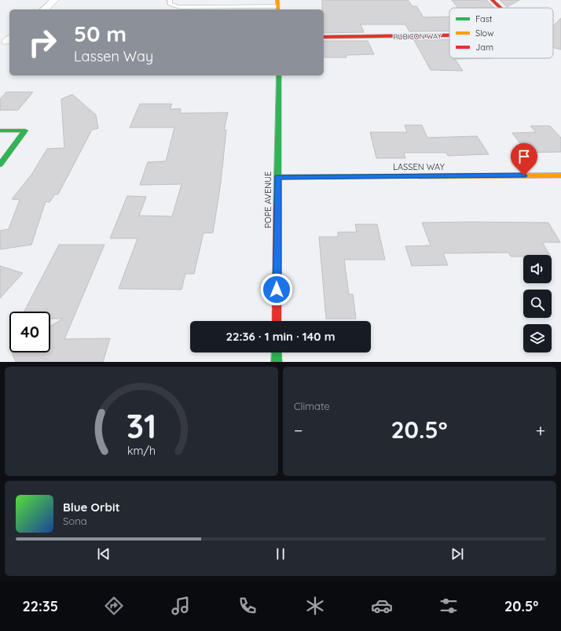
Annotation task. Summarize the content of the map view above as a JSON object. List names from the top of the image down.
{
  "streets": {
    "street": ["RUBICON WAY", "LASSEN WAY", "POPE AVENUE"]
  },
  "crossings": [
    ["LASSEN WAY", "POPE AVENUE"]
  ],
  "legend": ["Fast", "Slow", "Jam"],
  "page": {
    "turn": ["50 m", "Lassen Way"],
    "limit": "40",
    "trip": "22:36 · 1 min · 140 m",
    "tile": "Climate",
    "heat": ["−", "20.5°", "+"],
    "song": ["Blue Orbit", "Sona"],
    "tabs": ["22:35", "20.5°"],
    "gauge": ["31", "km/h"]
  }
}
